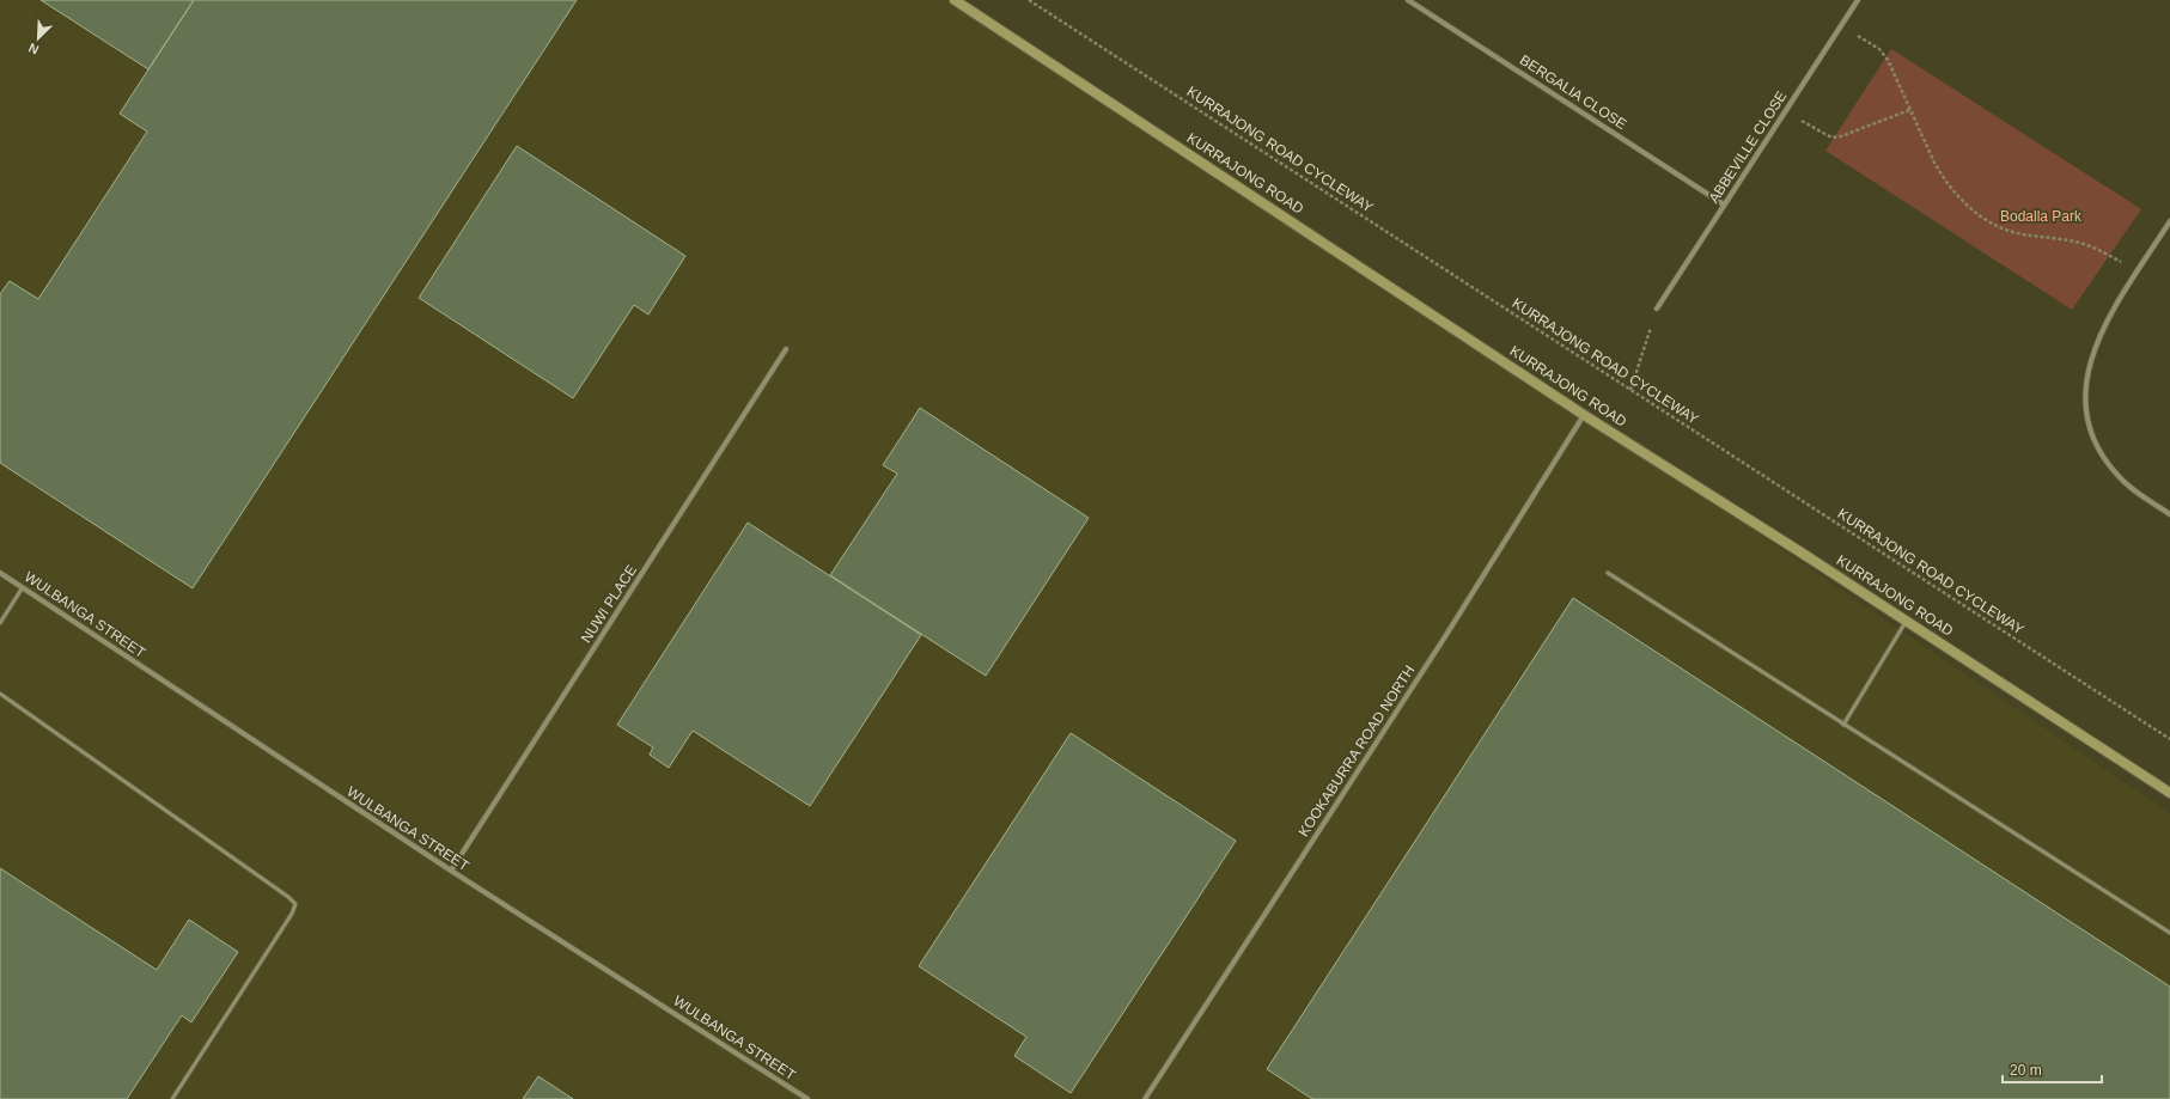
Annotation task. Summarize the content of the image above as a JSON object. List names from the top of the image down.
{
  "streets": {
    "main road": ["KURRAJONG ROAD"],
    "street": [
      "BERGALIA CLOSE",
      "ABBEVILLE CLOSE",
      "NUWI PLACE",
      "WULBANGA STREET",
      "KOOKABURRA ROAD NORTH"
    ],
    "path": ["KURRAJONG ROAD CYCLEWAY"]
  },
  "crossings": [
    ["BERGALIA CLOSE", "ABBEVILLE CLOSE"],
    ["KURRAJONG ROAD", "KOOKABURRA ROAD NORTH"],
    ["NUWI PLACE", "WULBANGA STREET"]
  ],
  "parks": ["Bodalla Park"],
  "scale_bar": "20 m",
  "north": "bottom left"
}
